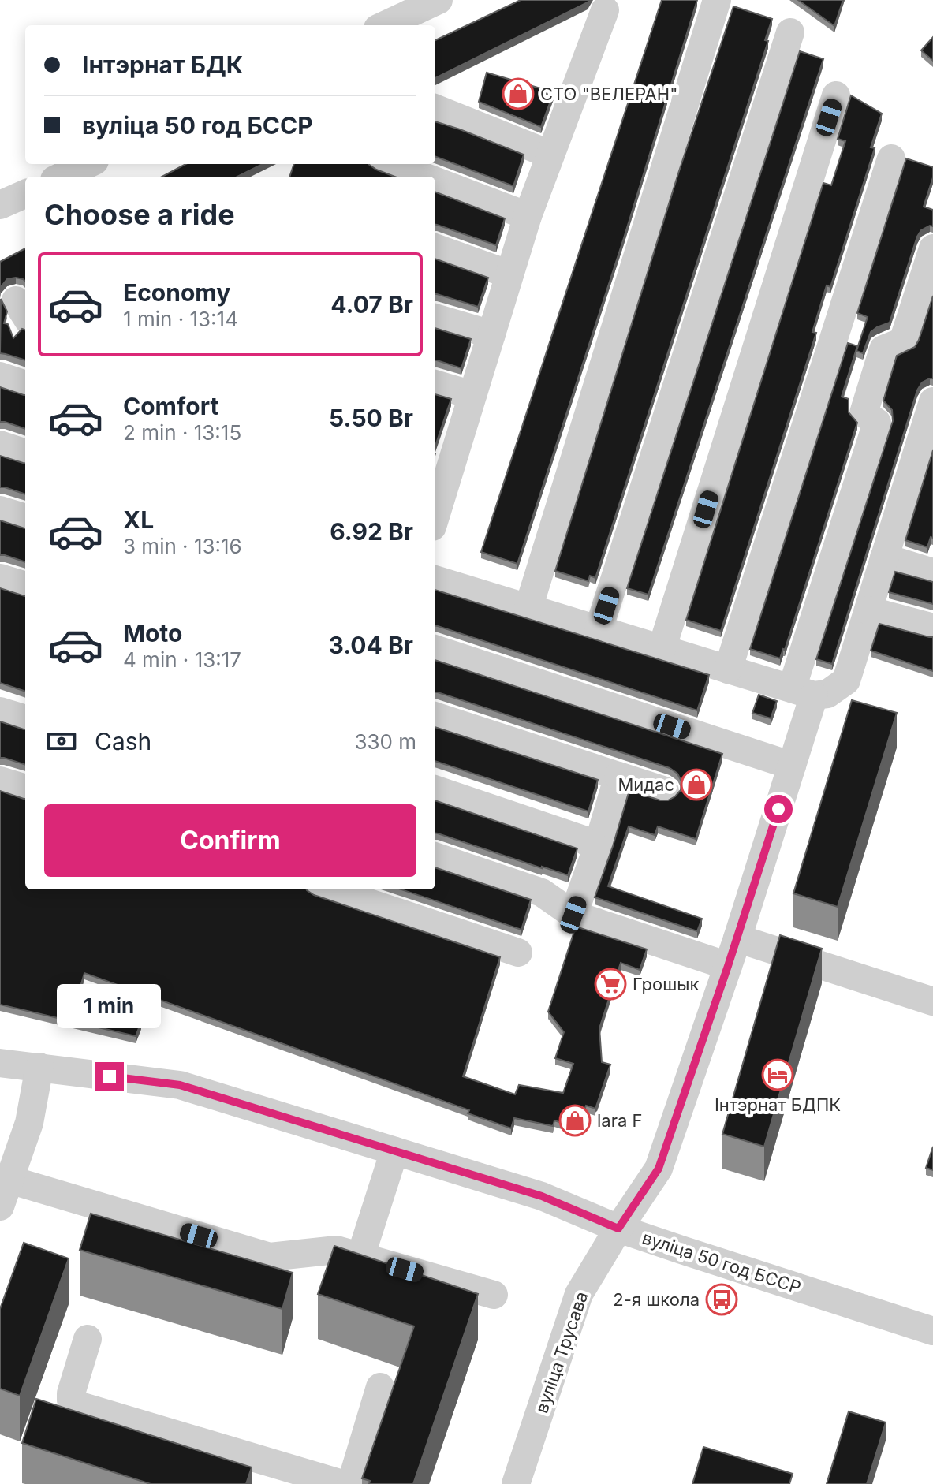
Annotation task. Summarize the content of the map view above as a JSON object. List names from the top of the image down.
{
  "streets": {
    "street": ["вуліца 50 год БССР", "вуліца Трусава"]
  },
  "crossings": [
    ["вуліца 50 год БССР", "вуліца Трусава"]
  ],
  "places": {
    "shop": ["СТО \"ВЕЛЕРАН\"", "Мидас", "lara F"],
    "supermarket": ["Грошык"],
    "hotel": ["Інтэрнат БДПК"],
    "bus stop": ["2-я школа"]
  },
  "page": {
    "banner": ["Інтэрнат БДК", "вуліца 50 год БССР"],
    "heading": "Choose a ride",
    "list": [
      {
        "name": "Economy",
        "note": "1 min · 13:14",
        "value": "4.07 Br"
      },
      {
        "name": "Comfort",
        "note": "2 min · 13:15",
        "value": "5.50 Br"
      },
      {
        "name": "XL",
        "note": "3 min · 13:16",
        "value": "6.92 Br"
      },
      {
        "name": "Moto",
        "note": "4 min · 13:17",
        "value": "3.04 Br"
      }
    ],
    "pay": ["Cash", "330 m"],
    "buttons": "Confirm",
    "bubble": "1 min"
  }
}
